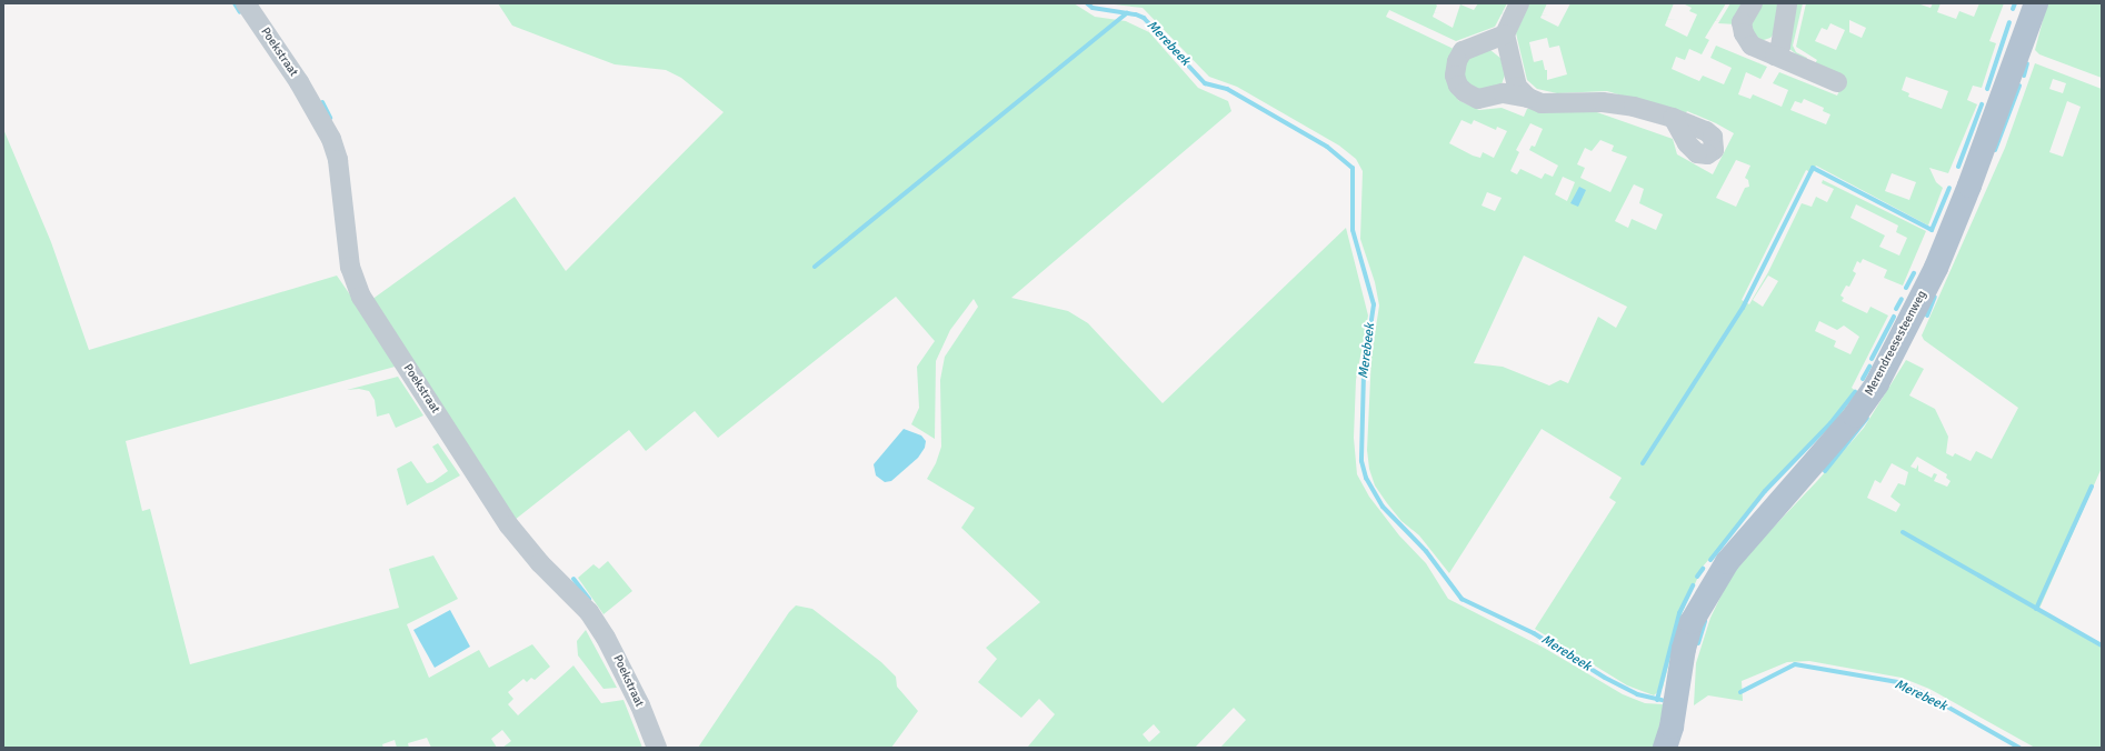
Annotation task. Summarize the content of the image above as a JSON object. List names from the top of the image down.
{
  "streets": {
    "main road": ["Merendreesesteenweg"],
    "street": ["Poekstraat"]
  },
  "water": ["Merebeek"]
}
